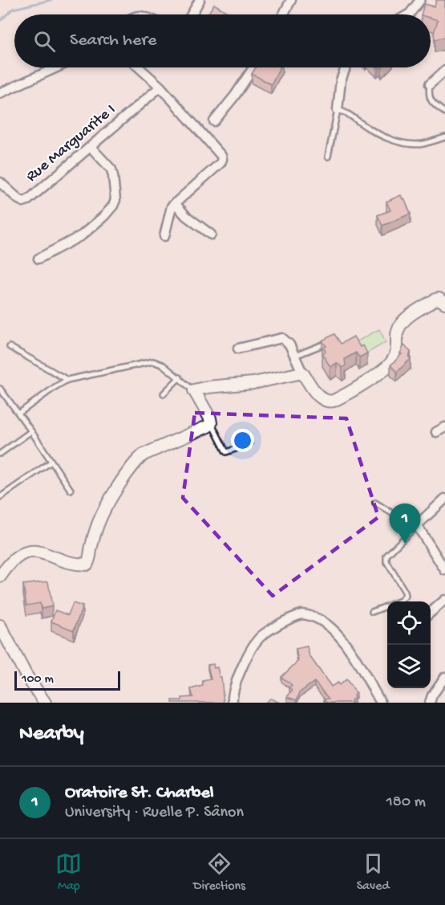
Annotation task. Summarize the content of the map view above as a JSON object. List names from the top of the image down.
{
  "streets": {
    "street": ["Rue Marguarite I"]
  },
  "scale_bar": "100 m",
  "page": {
    "search": "Search here",
    "pins": "1",
    "scale": "100 m",
    "heading": "Nearby",
    "list": [
      {
        "mark": "1",
        "name": "Oratoire St. Charbel",
        "note": "University · Ruelle P. Sânon",
        "value": "180 m"
      }
    ],
    "nav": ["Map", "Directions", "Saved"]
  }
}
